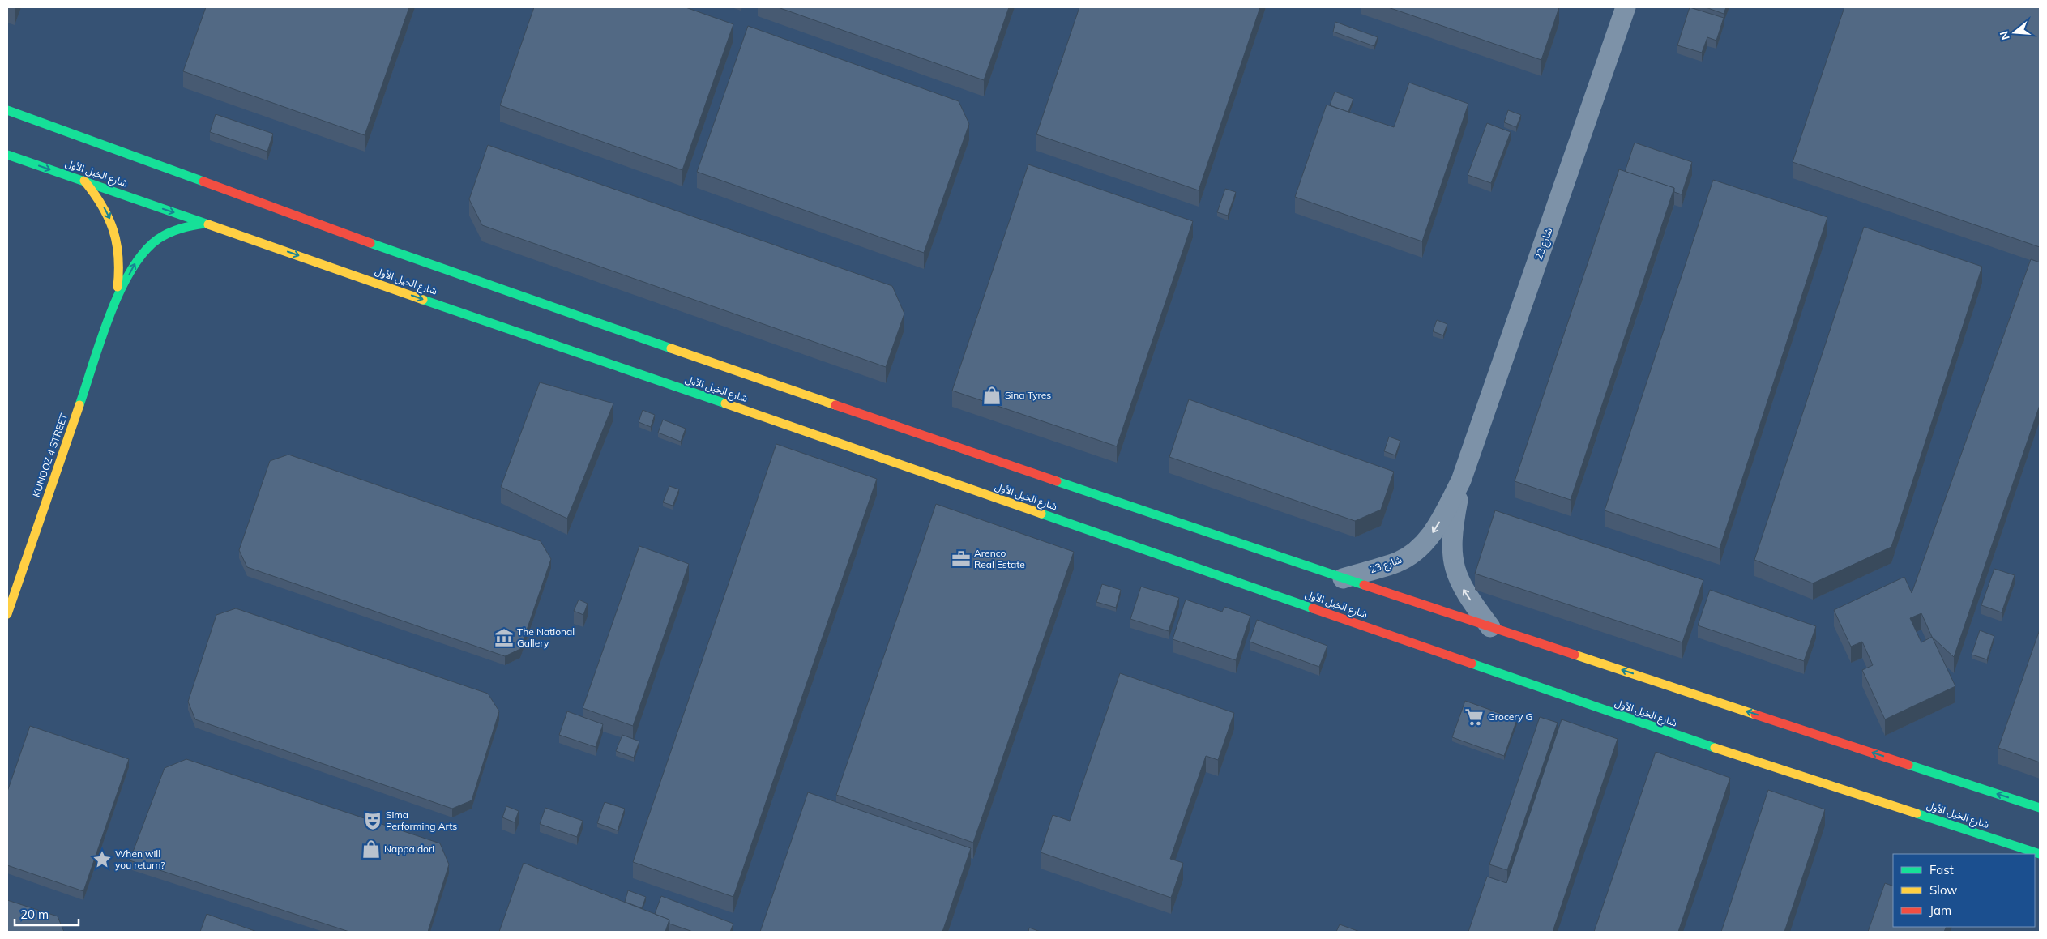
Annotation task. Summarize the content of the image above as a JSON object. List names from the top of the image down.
{
  "streets": {
    "main road": ["شارع الخيل الأول", "KUNOOZ 4 STREET"],
    "street": ["شارع 23"]
  },
  "crossings": [
    ["شارع الخيل الأول", "KUNOOZ 4 STREET"]
  ],
  "places": {
    "shop": ["Sina Tyres", "Nappa dori"],
    "office": ["Arenco Real Estate"],
    "museum": ["The National Gallery"],
    "supermarket": ["Grocery G"],
    "theatre": ["Sima Performing Arts"],
    "place": ["When will you return?"]
  },
  "legend": ["Fast", "Slow", "Jam"],
  "scale_bar": "20 m",
  "north": "left"
}
